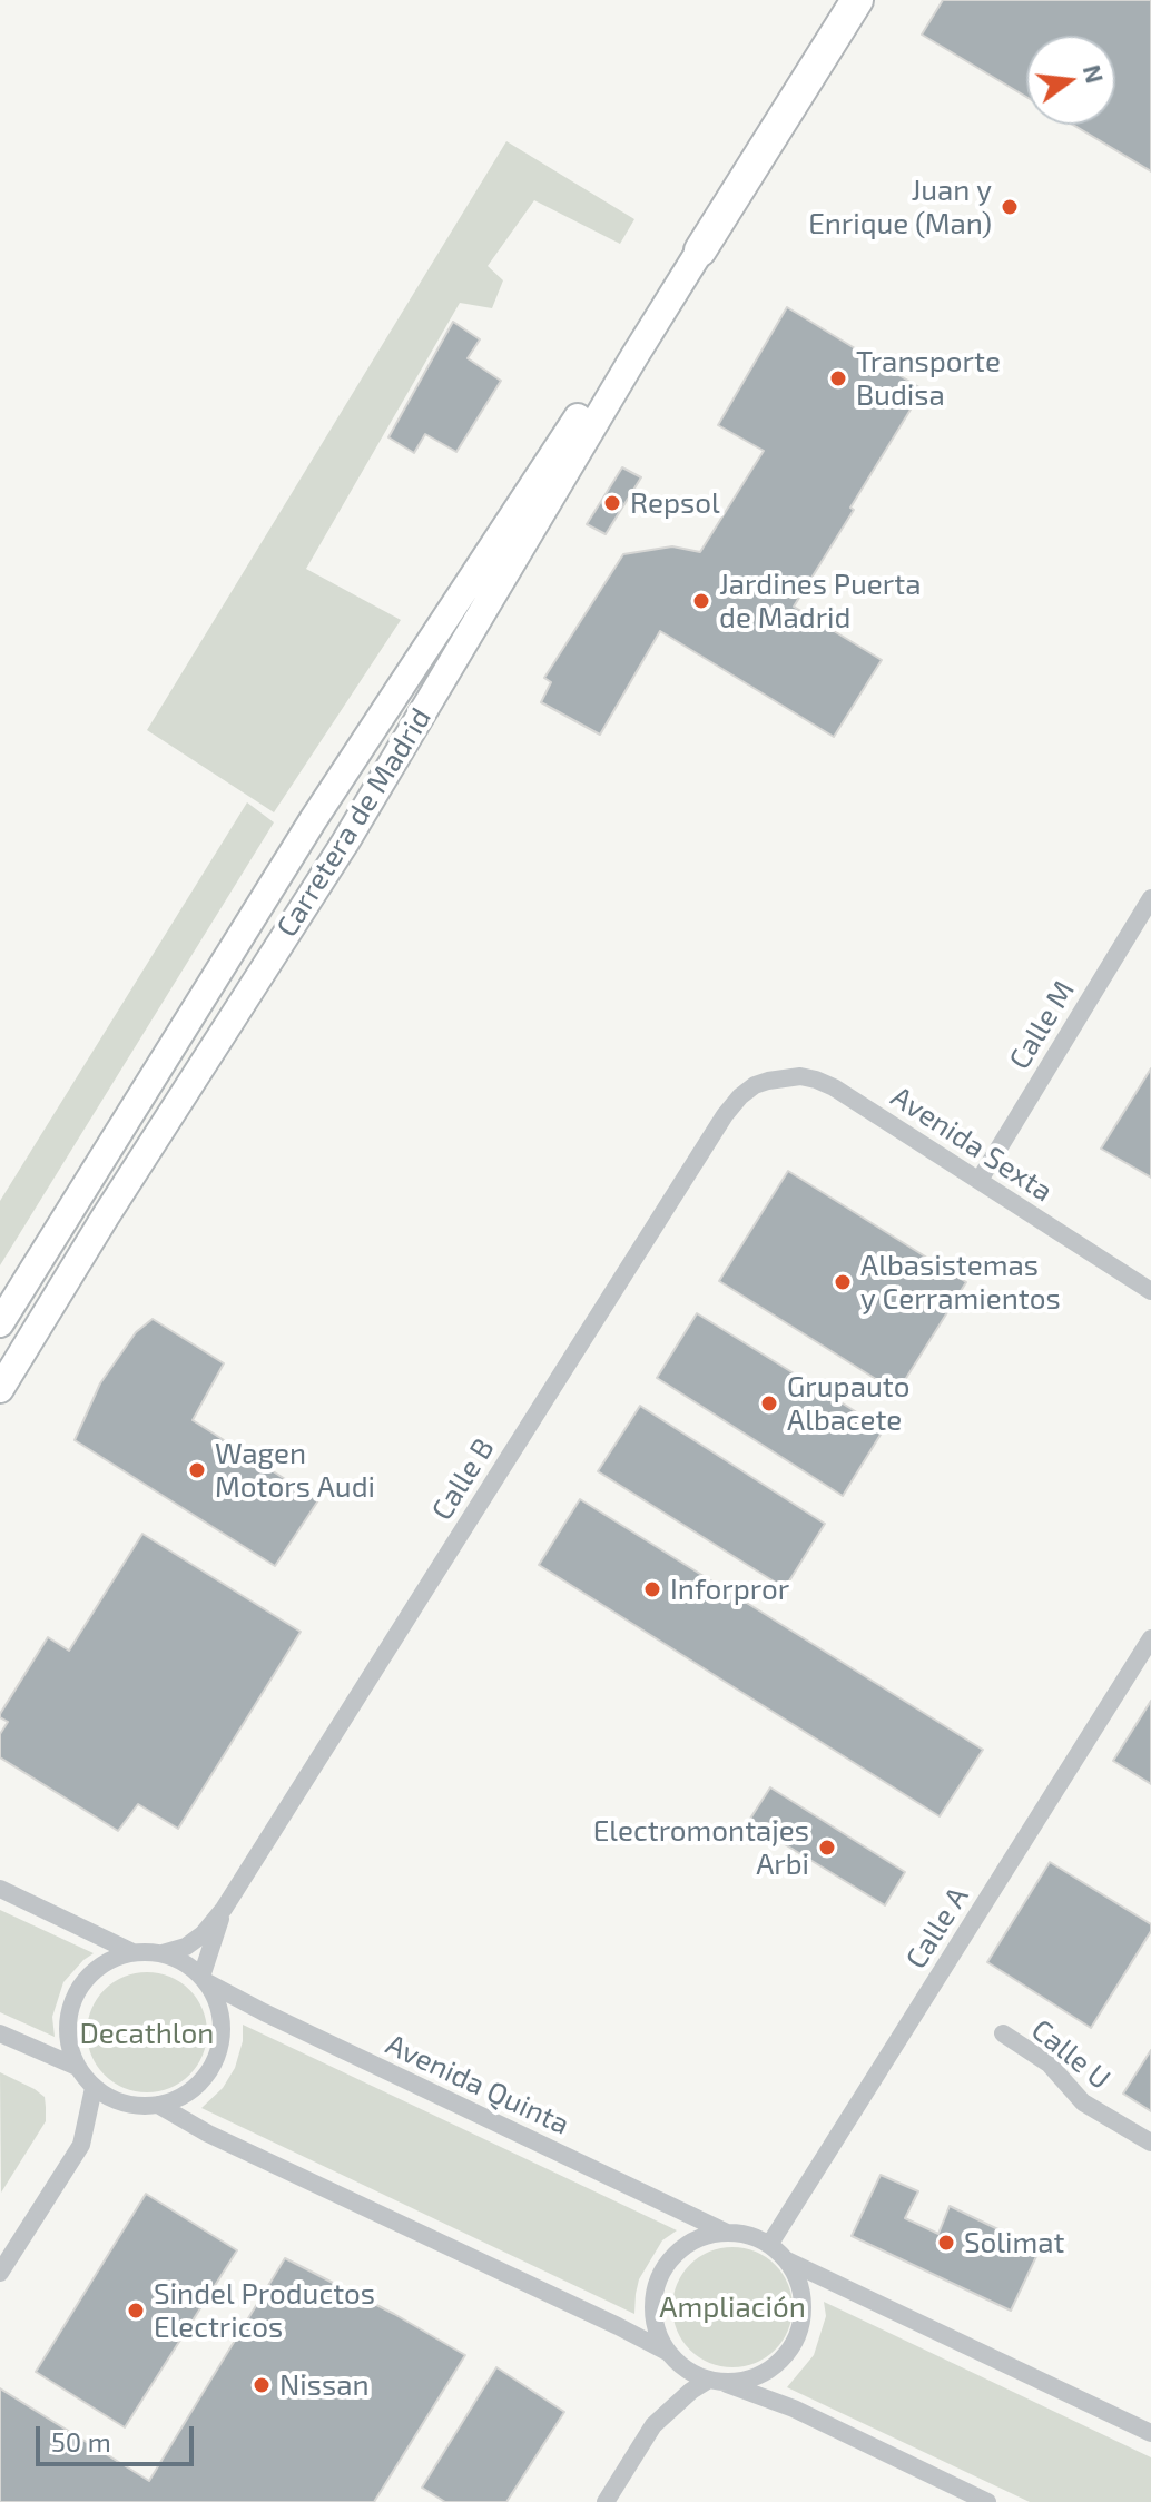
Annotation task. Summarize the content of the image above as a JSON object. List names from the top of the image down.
{
  "streets": {
    "main road": ["Carretera de Madrid"],
    "street": [
      "Calle M",
      "Avenida Sexta",
      "Calle B",
      "Calle A",
      "Calle U",
      "Avenida Quinta"
    ]
  },
  "crossings": [
    ["Calle M", "Avenida Sexta"],
    ["Avenida Sexta", "Calle B"],
    ["Calle B", "Avenida Quinta"],
    ["Calle A", "Avenida Quinta"]
  ],
  "parks": ["Decathlon", "Ampliación"],
  "places": [
    "Juan y Enrique (Man)",
    "Transporte Budisa",
    "Repsol",
    "Jardines Puerta de Madrid",
    "Albasistemas y Cerramientos",
    "Grupauto Albacete",
    "Wagen Motors Audi",
    "Inforpror",
    "Electromontajes Arbi",
    "Solimat",
    "Sindel Productos Electricos",
    "Nissan"
  ],
  "scale_bar": "50 m",
  "north": "right"
}
